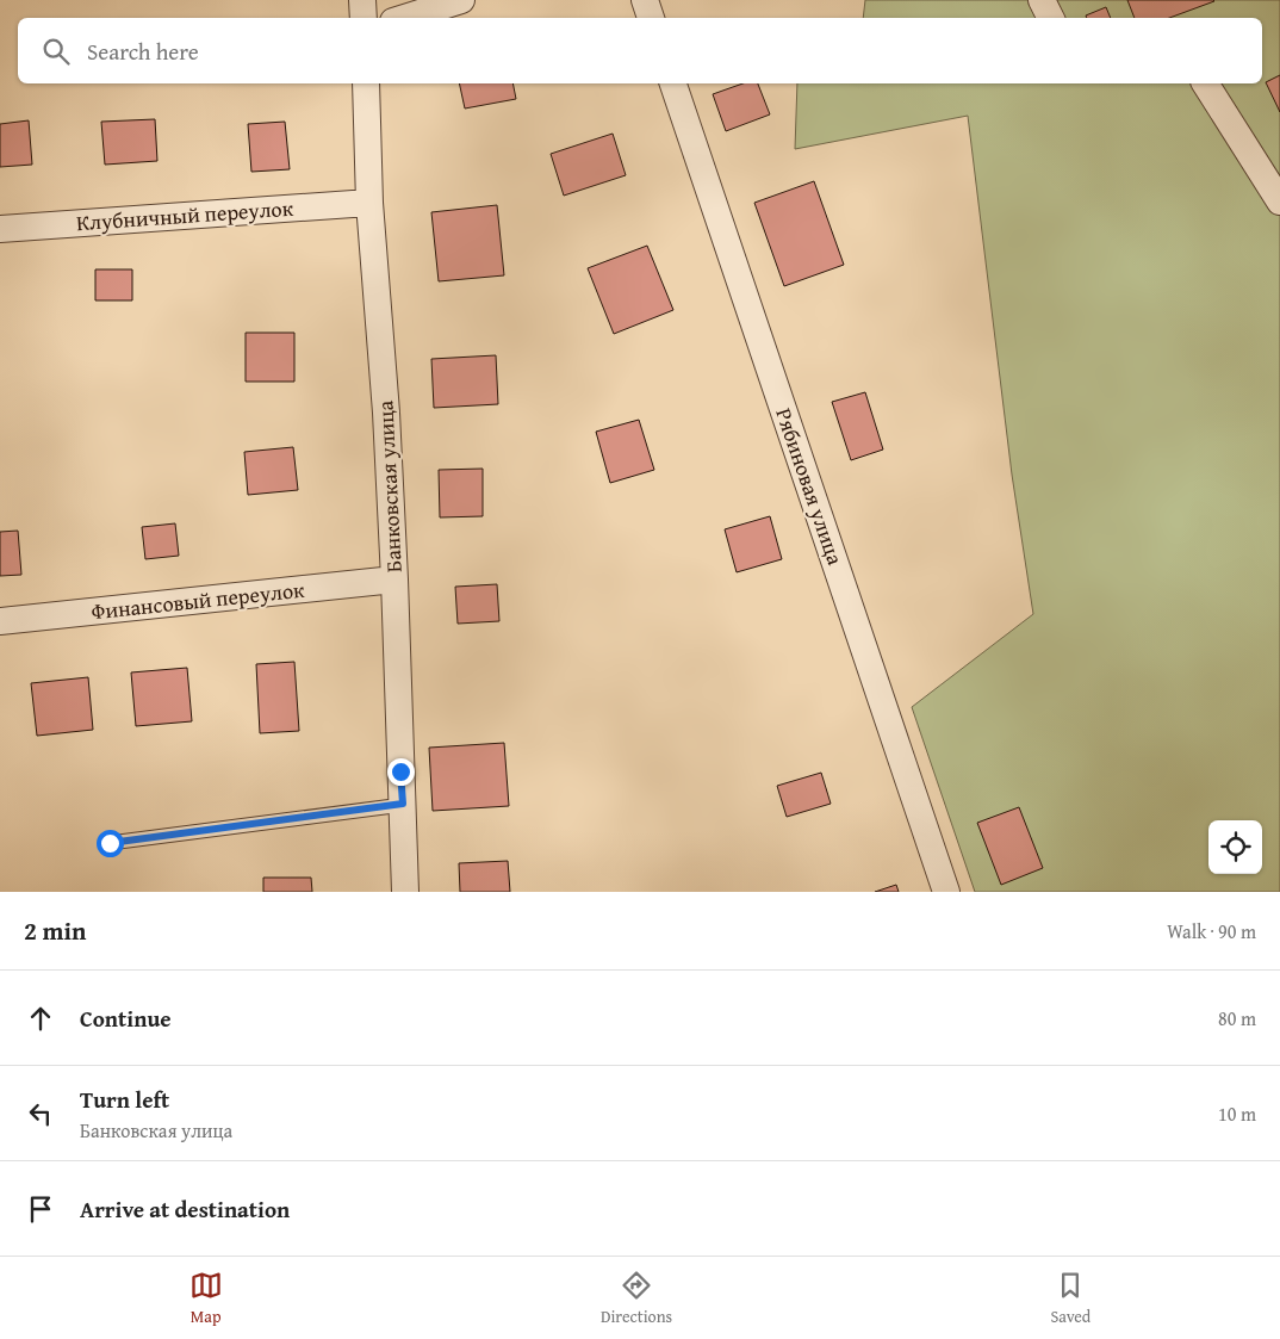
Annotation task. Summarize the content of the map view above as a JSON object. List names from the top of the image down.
{
  "streets": {
    "street": [
      "Клубничный переулок",
      "Банковская улица",
      "Рябиновая улица",
      "Финансовый переулок"
    ]
  },
  "crossings": [
    ["Клубничный переулок", "Банковская улица"],
    ["Банковская улица", "Финансовый переулок"]
  ],
  "page": {
    "search": "Search here",
    "heading": ["2 min", "Walk · 90 m"],
    "list": [
      ["Continue", "80 m"],
      ["Turn left", "Банковская улица", "10 m"],
      "Arrive at destination"
    ],
    "nav": ["Map", "Directions", "Saved"]
  }
}
